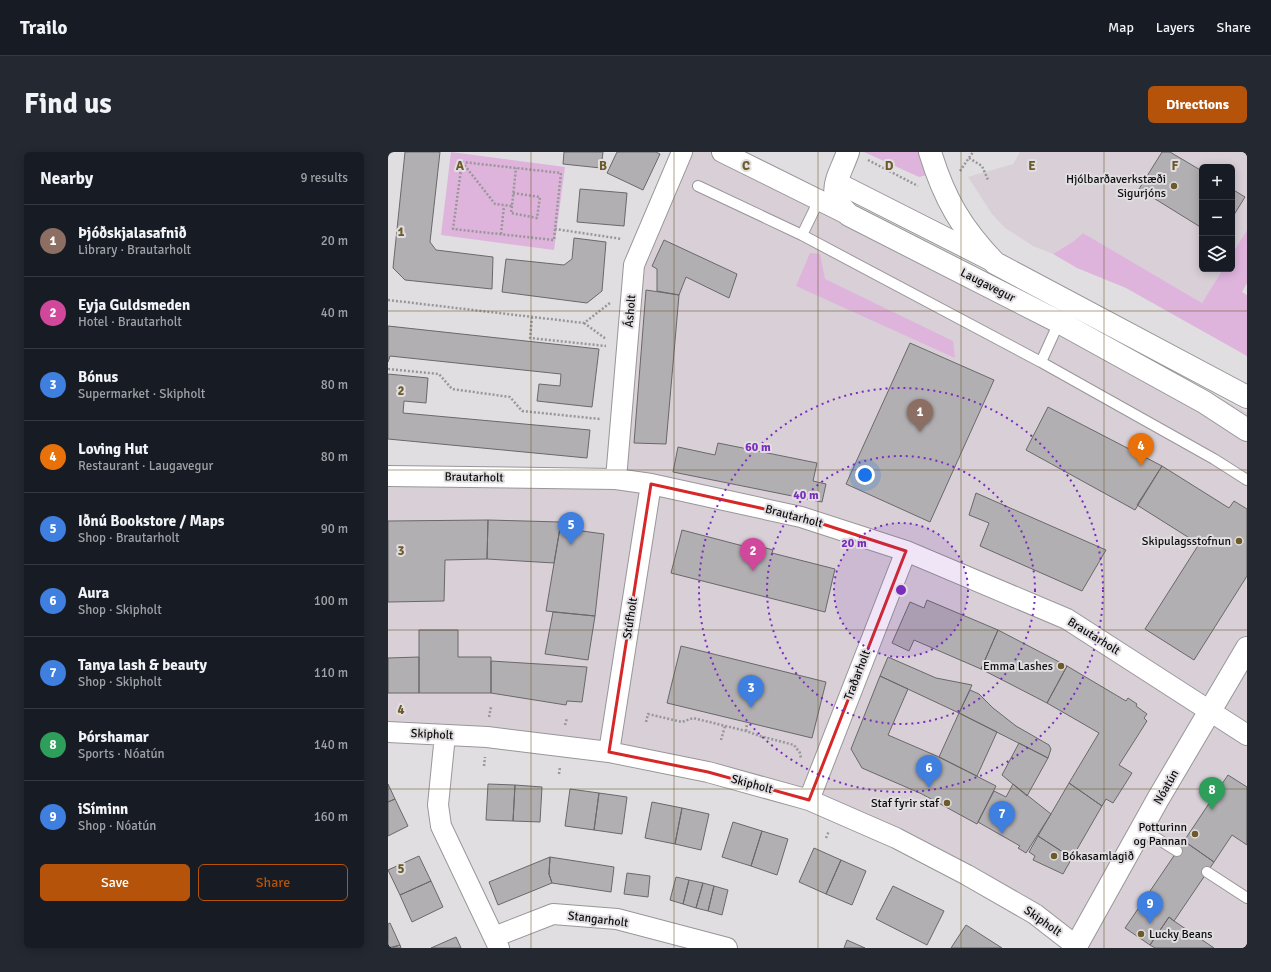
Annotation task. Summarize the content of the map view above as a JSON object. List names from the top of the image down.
{
  "streets": {
    "main road": ["Laugavegur", "Nóatún"],
    "street": [
      "Ásholt",
      "Brautarholt",
      "Stúfholt",
      "Traðarholt",
      "Skipholt",
      "Stangarholt"
    ]
  },
  "crossings": [
    ["Ásholt", "Brautarholt"],
    ["Brautarholt", "Stúfholt"],
    ["Brautarholt", "Traðarholt"],
    ["Brautarholt", "Nóatún"],
    ["Stúfholt", "Skipholt"],
    ["Traðarholt", "Skipholt"],
    ["Skipholt", "Nóatún"],
    ["Skipholt", "Stangarholt"]
  ],
  "places": [
    "Hjólbarðaverkstæði Sigurjóns",
    "Skipulagsstofnun",
    "Emma Lashes",
    "Staf fyrir staf",
    "Potturinn og Pannan",
    "Bókasamlagið",
    "Lucky Beans"
  ],
  "page": {
    "header": "Trailo",
    "nav": ["Map", "Layers", "Share"],
    "buttons": [
      "Directions",
      ["Save", "Share"]
    ],
    "title": "Find us",
    "heading": ["Nearby", "9 results"],
    "map_buttons": ["+", "−"],
    "list": [
      {
        "mark": "1",
        "name": "Þjóðskjalasafnið",
        "note": "Library · Brautarholt",
        "value": "20 m"
      },
      {
        "mark": "2",
        "name": "Eyja Guldsmeden",
        "note": "Hotel · Brautarholt",
        "value": "40 m"
      },
      {
        "mark": "3",
        "name": "Bónus",
        "note": "Supermarket · Skipholt",
        "value": "80 m"
      },
      {
        "mark": "4",
        "name": "Loving Hut",
        "note": "Restaurant · Laugavegur",
        "value": "80 m"
      },
      {
        "mark": "5",
        "name": "Iðnú Bookstore / Maps",
        "note": "Shop · Brautarholt",
        "value": "90 m"
      },
      {
        "mark": "6",
        "name": "Aura",
        "note": "Shop · Skipholt",
        "value": "100 m"
      },
      {
        "mark": "7",
        "name": "Tanya lash & beauty",
        "note": "Shop · Skipholt",
        "value": "110 m"
      },
      {
        "mark": "8",
        "name": "Þórshamar",
        "note": "Sports · Nóatún",
        "value": "140 m"
      },
      {
        "mark": "9",
        "name": "iSíminn",
        "note": "Shop · Nóatún",
        "value": "160 m"
      }
    ],
    "pins": [
      "1",
      "4",
      "5",
      "2",
      "3",
      "6",
      "8",
      "7",
      "9"
    ]
  },
  "grid": {
    "columns": [
      "A",
      "B",
      "C",
      "D",
      "E",
      "F"
    ],
    "rows": [
      "1",
      "2",
      "3",
      "4",
      "5"
    ]
  },
  "rings": ["60 m", "40 m", "20 m"]
}
